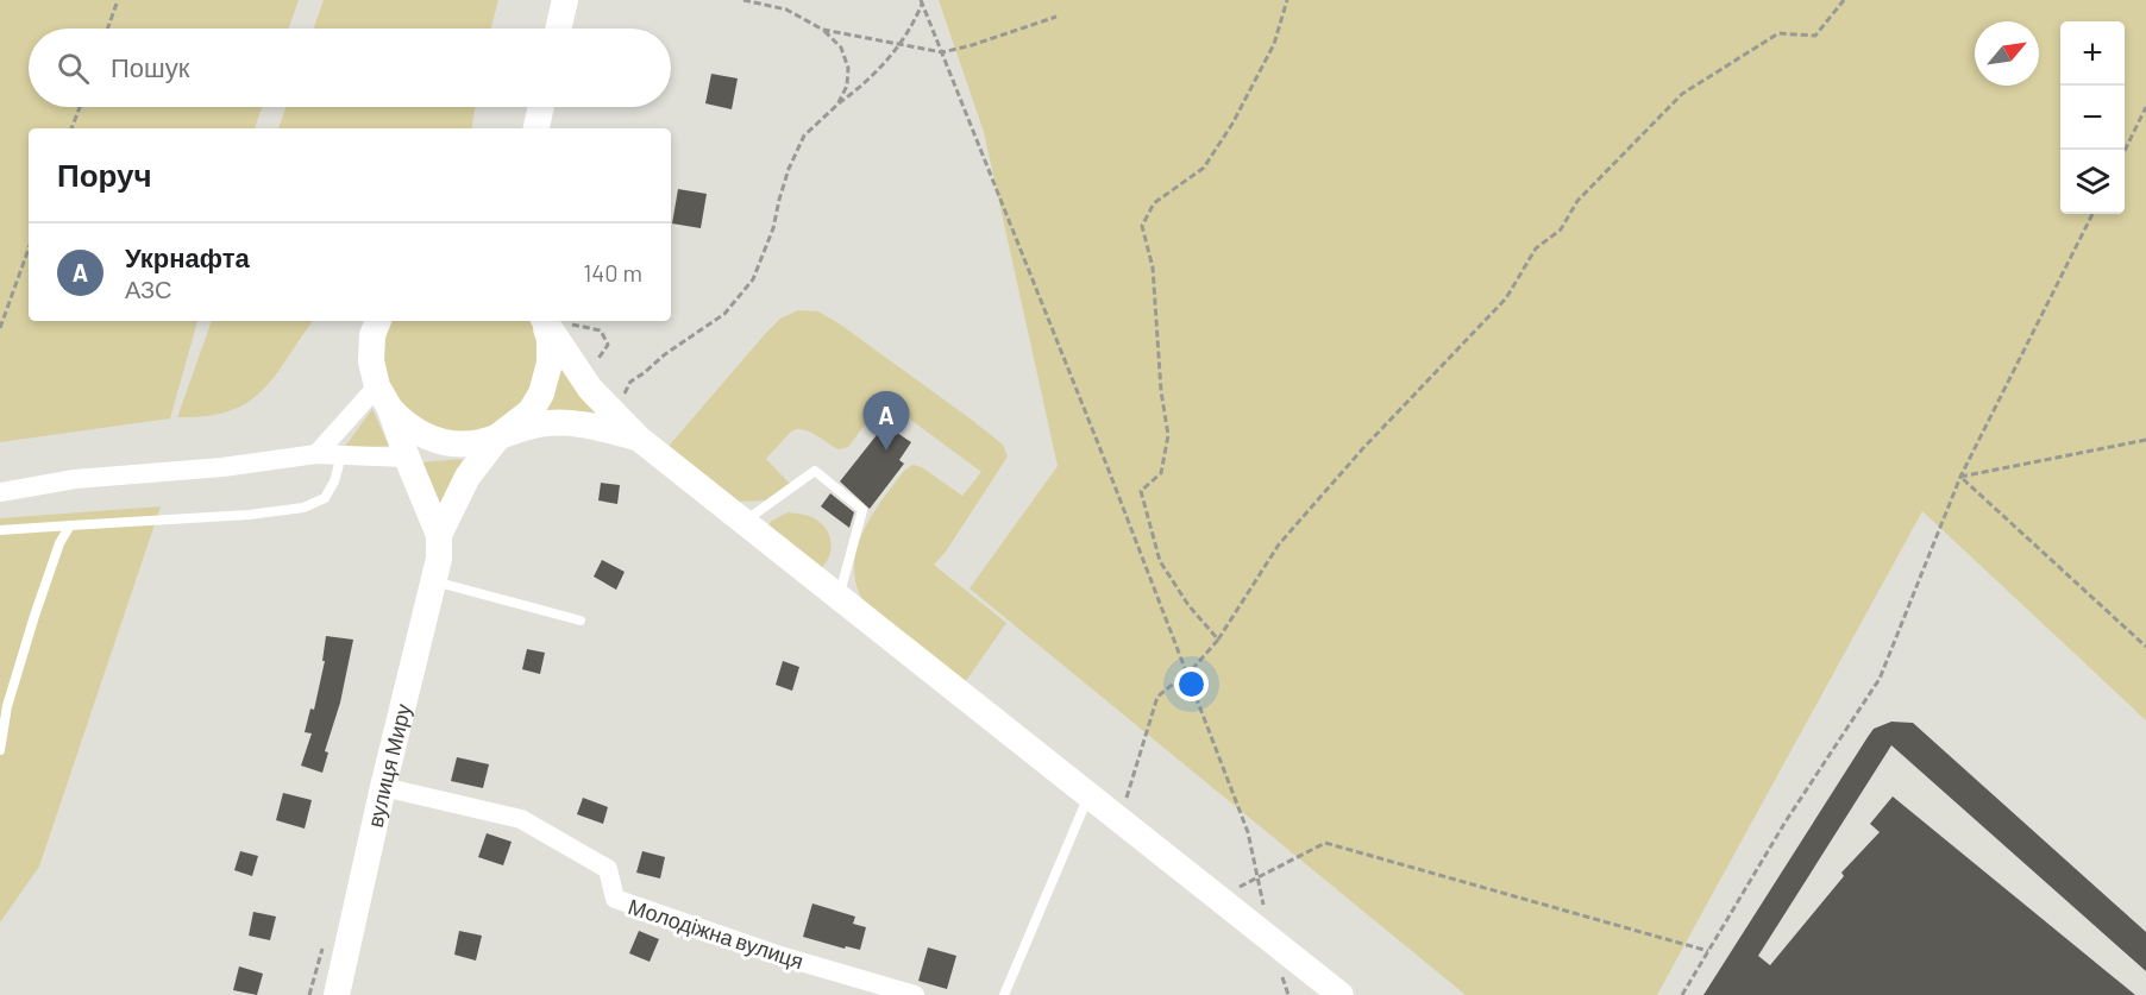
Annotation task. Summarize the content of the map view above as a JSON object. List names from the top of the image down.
{
  "streets": {
    "street": ["вулиця Миру", "Молодіжна вулиця"]
  },
  "crossings": [
    ["вулиця Миру", "Молодіжна вулиця"]
  ],
  "north": "top right",
  "page": {
    "map_buttons": ["+", "−"],
    "search": "Пошук",
    "heading": "Поруч",
    "list": [
      {
        "mark": "A",
        "name": "Укрнафта",
        "note": "АЗС",
        "value": "140 m"
      }
    ],
    "pins": "A"
  }
}
